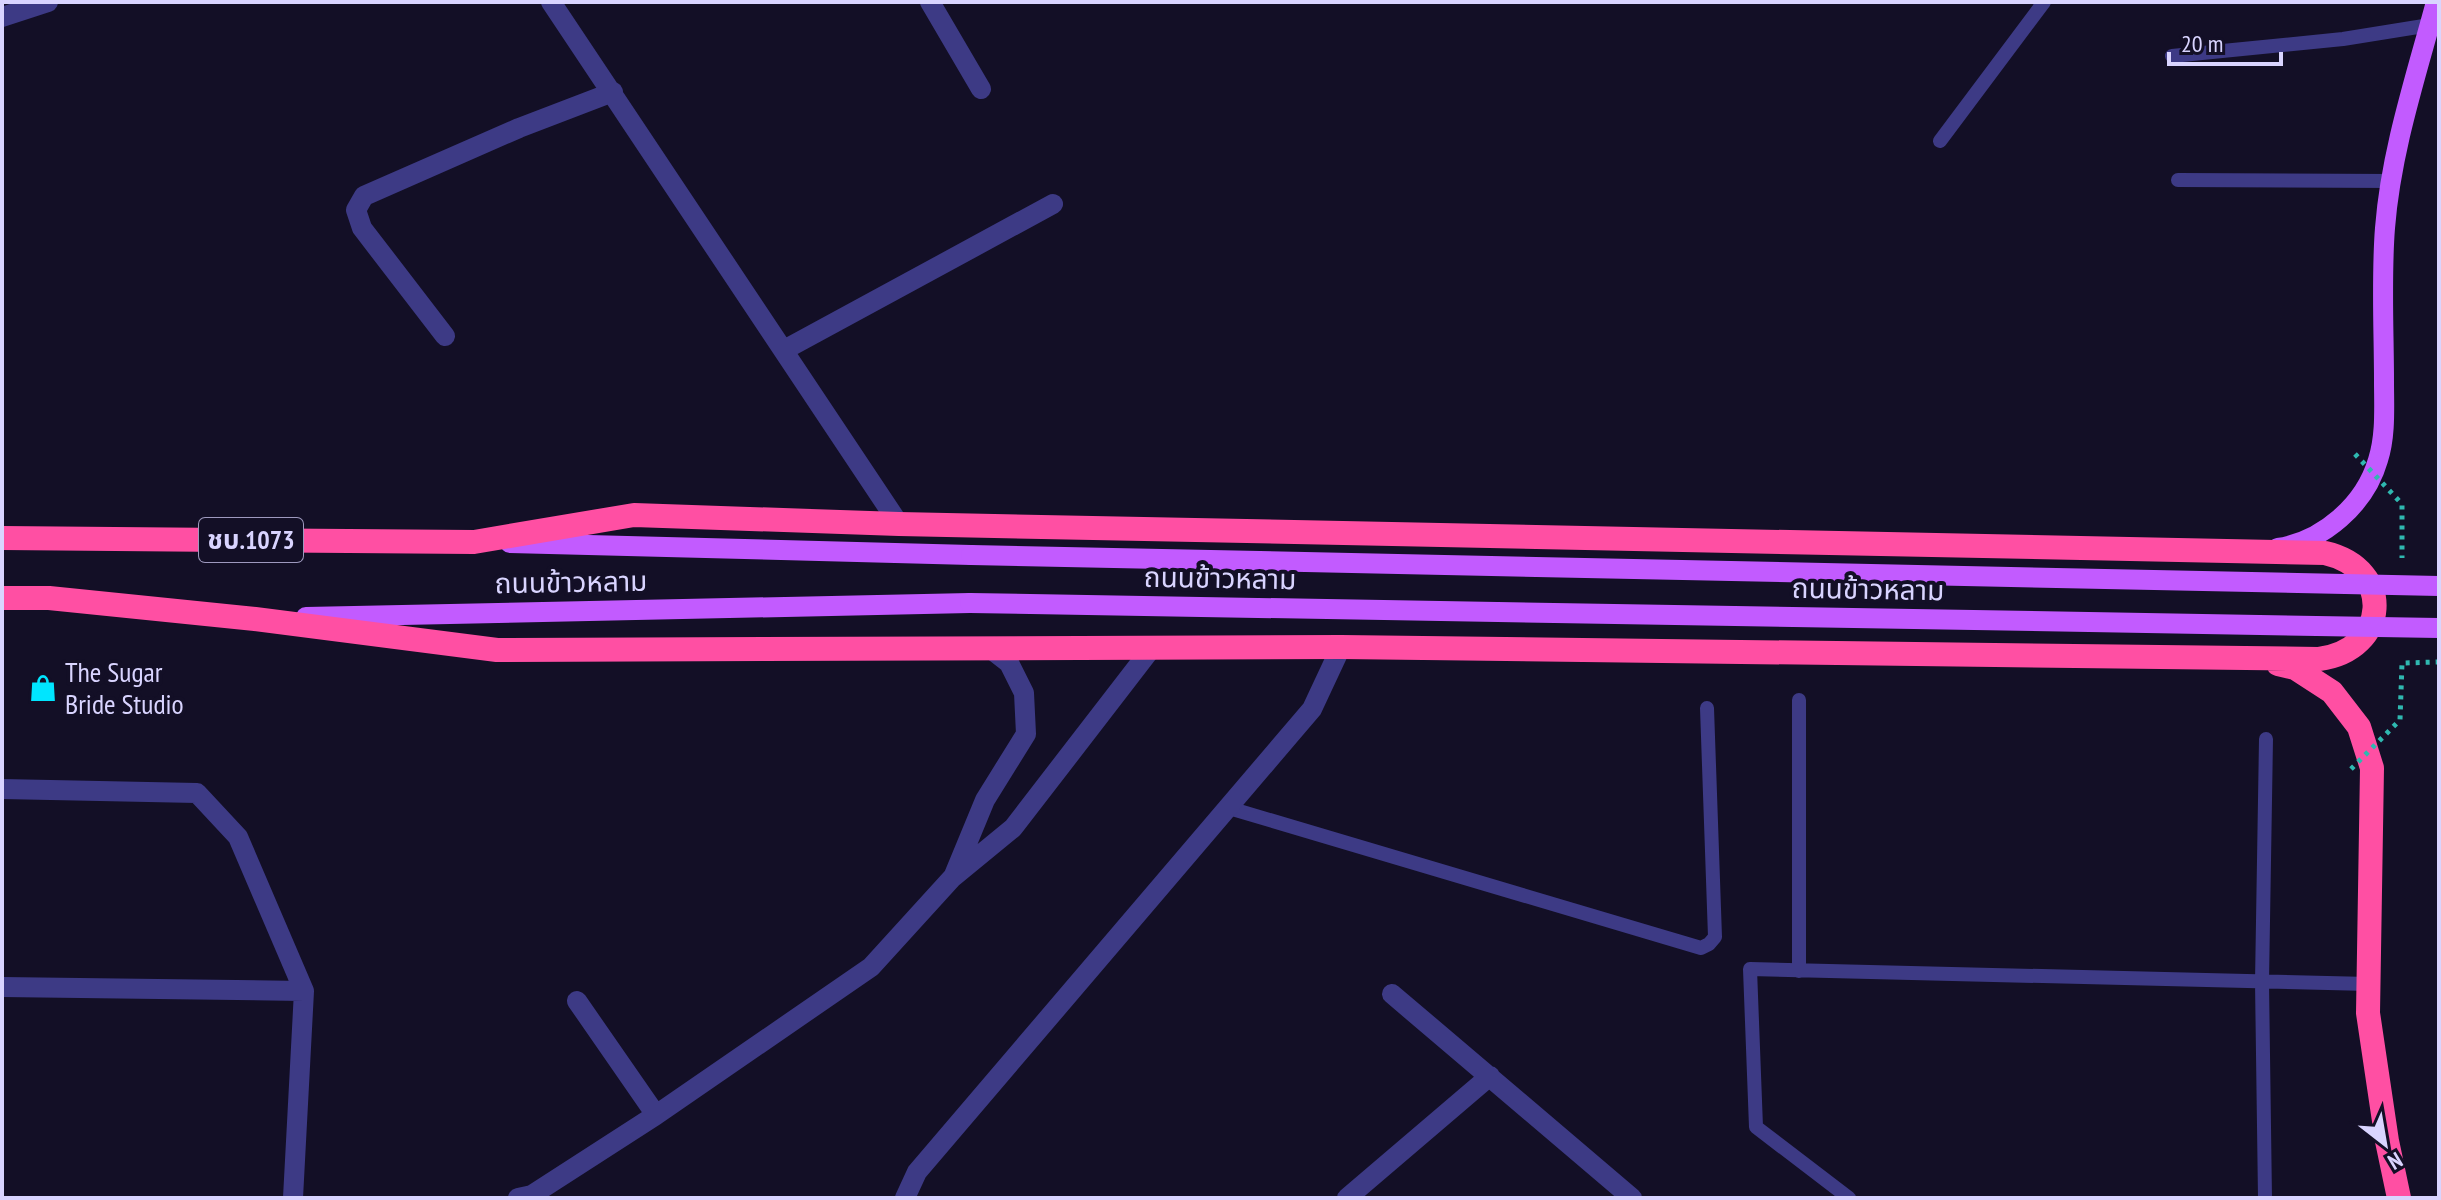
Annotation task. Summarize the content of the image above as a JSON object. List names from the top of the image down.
{
  "streets": {
    "highway": ["ชบ.1073", "ถนนข้าวหลาม"]
  },
  "places": {
    "shop": ["The Sugar Bride Studio"]
  },
  "scale_bar": "20 m",
  "north": "bottom right"
}
